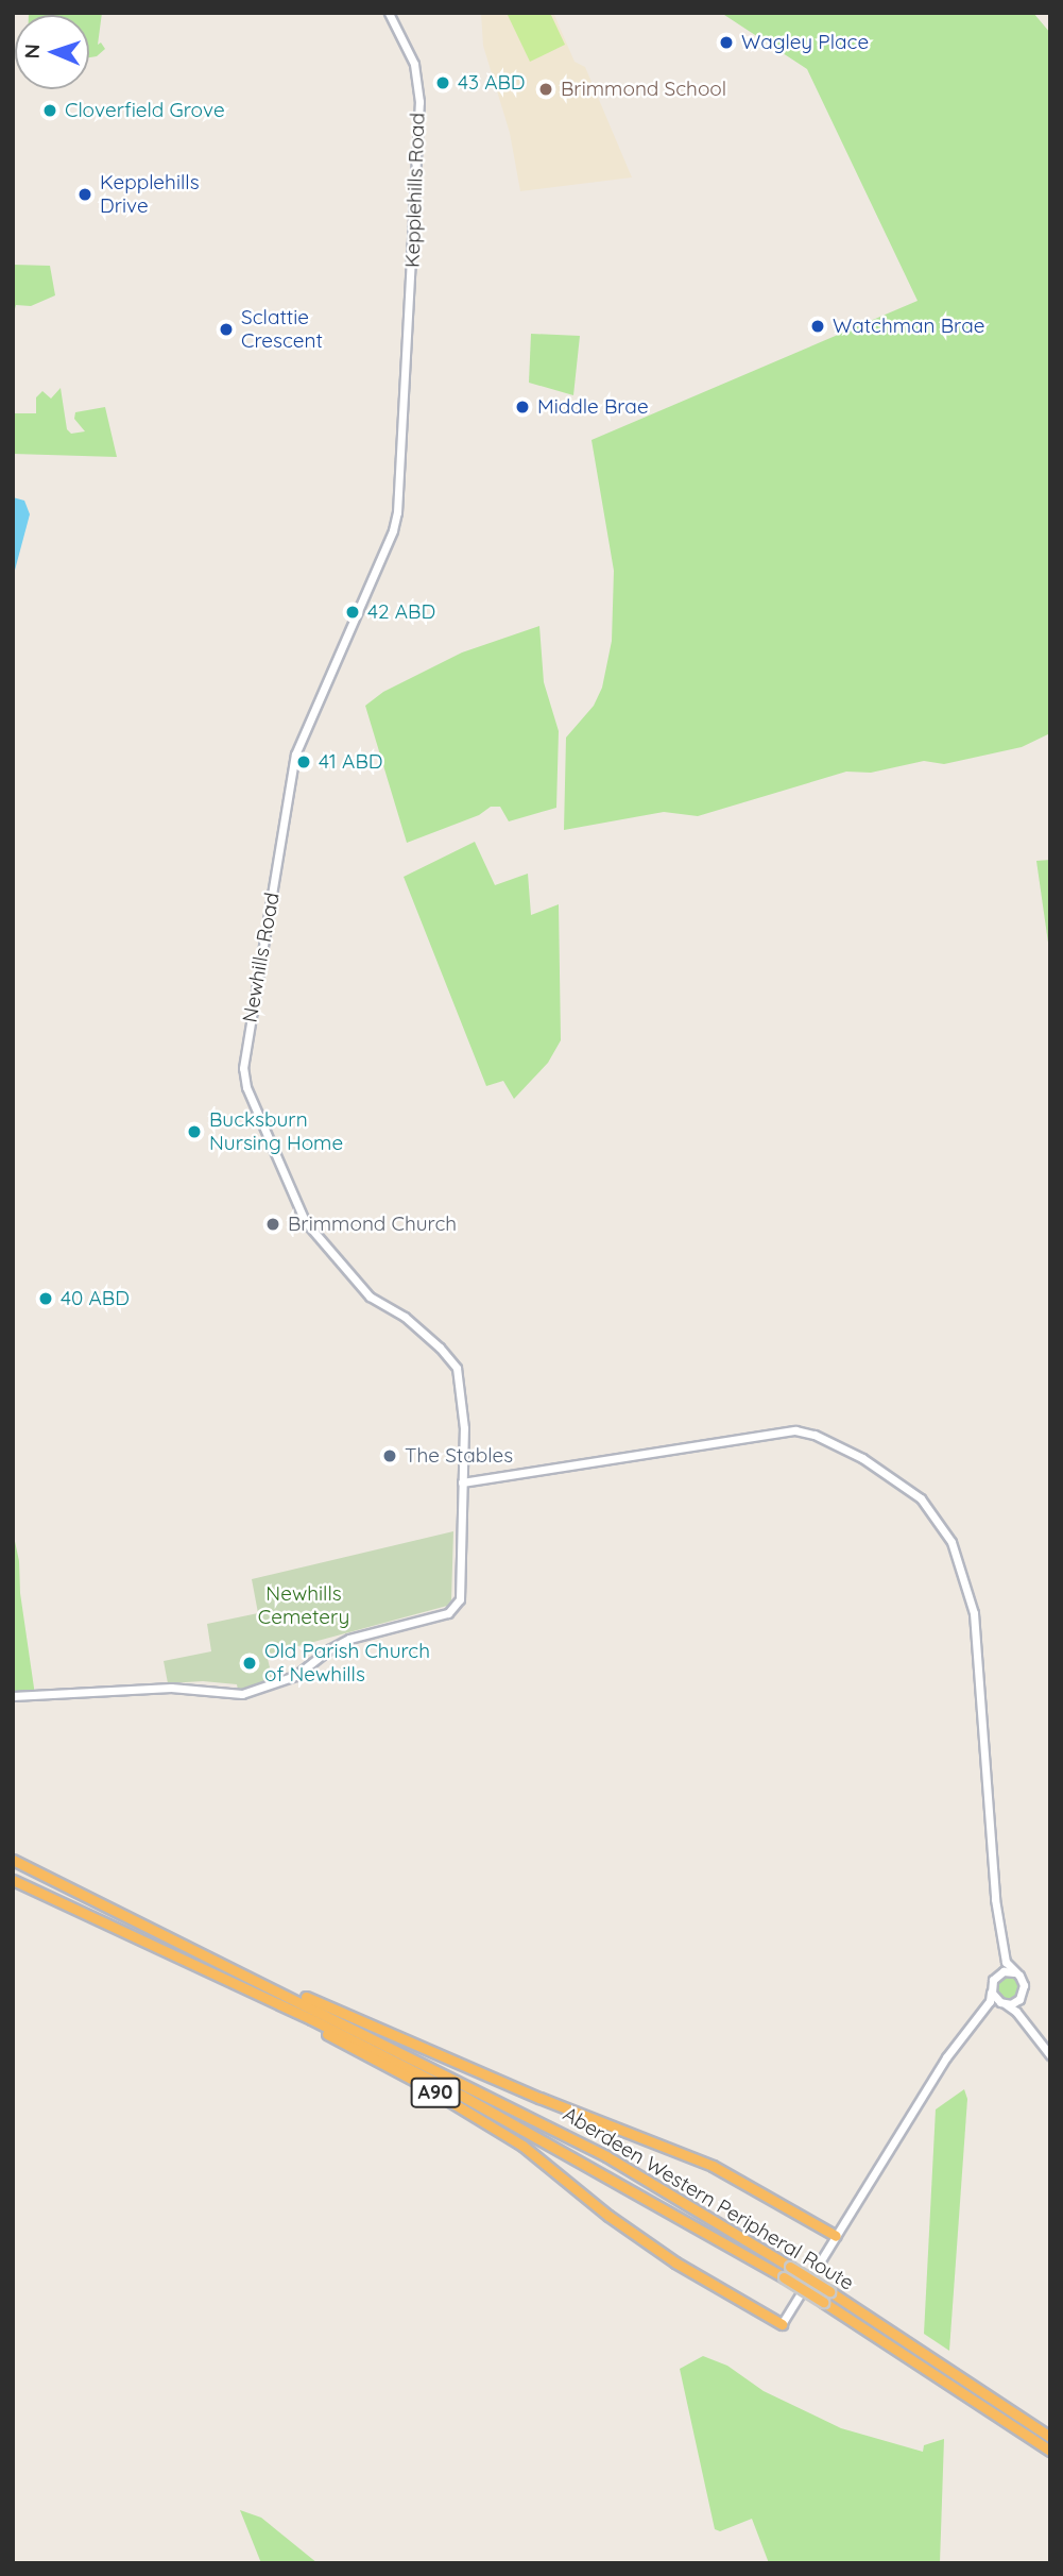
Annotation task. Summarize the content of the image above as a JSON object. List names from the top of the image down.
{
  "streets": {
    "highway": ["A90", "Aberdeen Western Peripheral Route"],
    "street": ["Kepplehills Road", "Newhills Road"]
  },
  "crossings": [
    ["Kepplehills Road", "Newhills Road"],
    ["A90", "Aberdeen Western Peripheral Route"]
  ],
  "parks": ["Newhills Cemetery"],
  "places": [
    "Wagley Place",
    "43 ABD",
    "Brimmond School",
    "Cloverfield Grove",
    "Kepplehills Drive",
    "Watchman Brae",
    "Sclattie Crescent",
    "Middle Brae",
    "42 ABD",
    "41 ABD",
    "Bucksburn Nursing Home",
    "Brimmond Church",
    "40 ABD",
    "The Stables",
    "Old Parish Church of Newhills"
  ],
  "north": "left"
}
